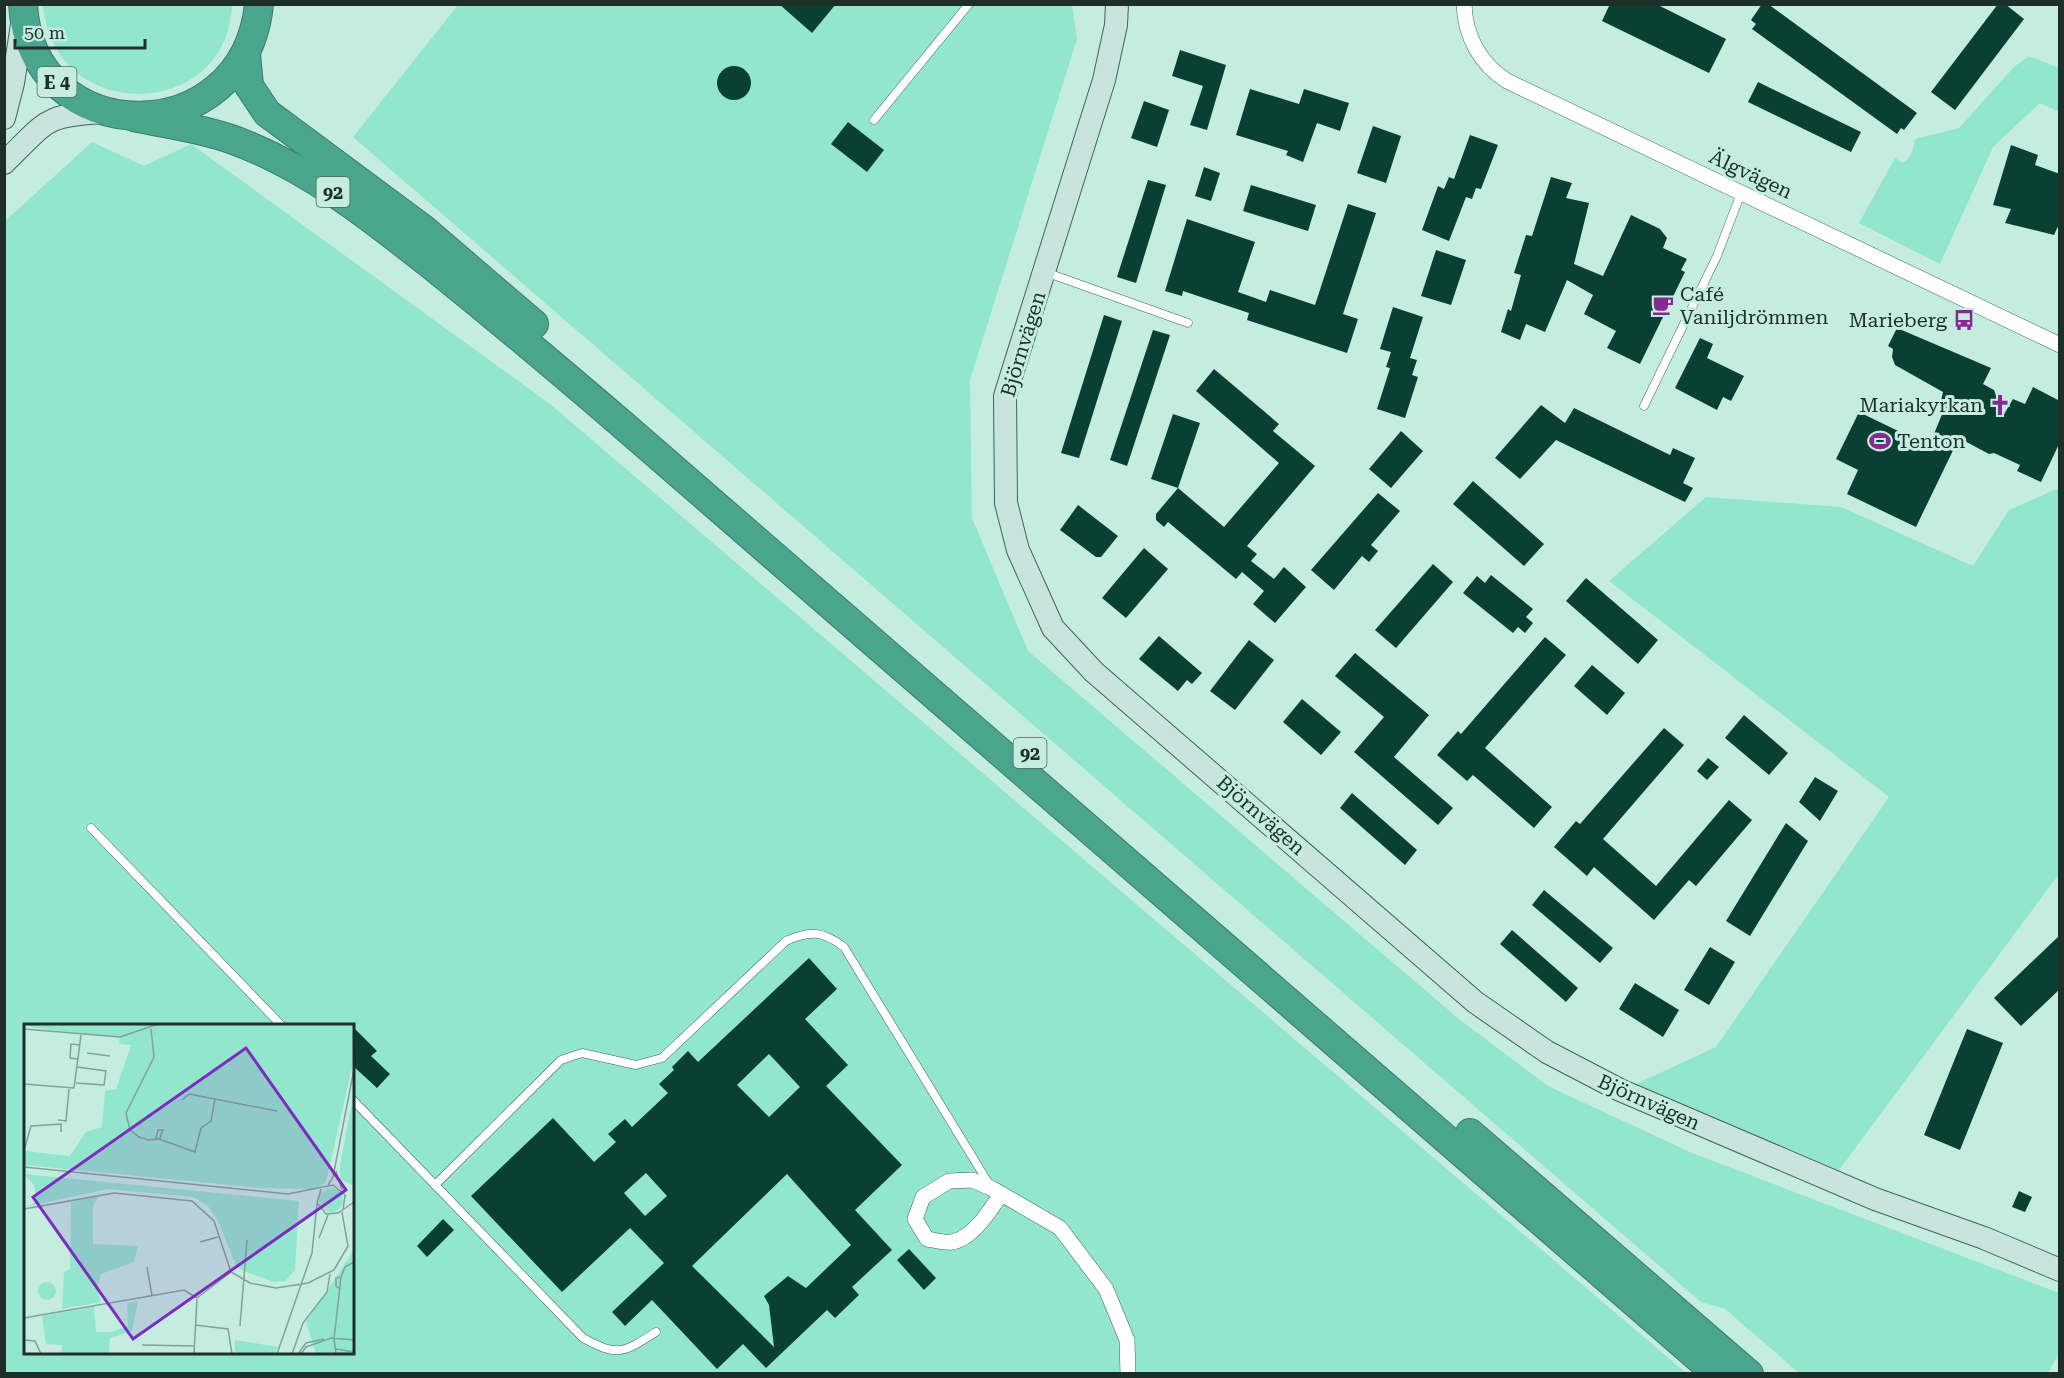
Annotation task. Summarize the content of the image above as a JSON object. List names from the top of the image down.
{
  "streets": {
    "highway": ["E 4", "92"],
    "street": ["Älgvägen", "Björnvägen"]
  },
  "crossings": [
    ["E 4", "92"]
  ],
  "places": {
    "cafe": ["Café Vaniljdrömmen"],
    "bus stop": ["Marieberg"],
    "church": ["Mariakyrkan"],
    "sports": ["Tenton"]
  },
  "scale_bar": "50 m"
}
